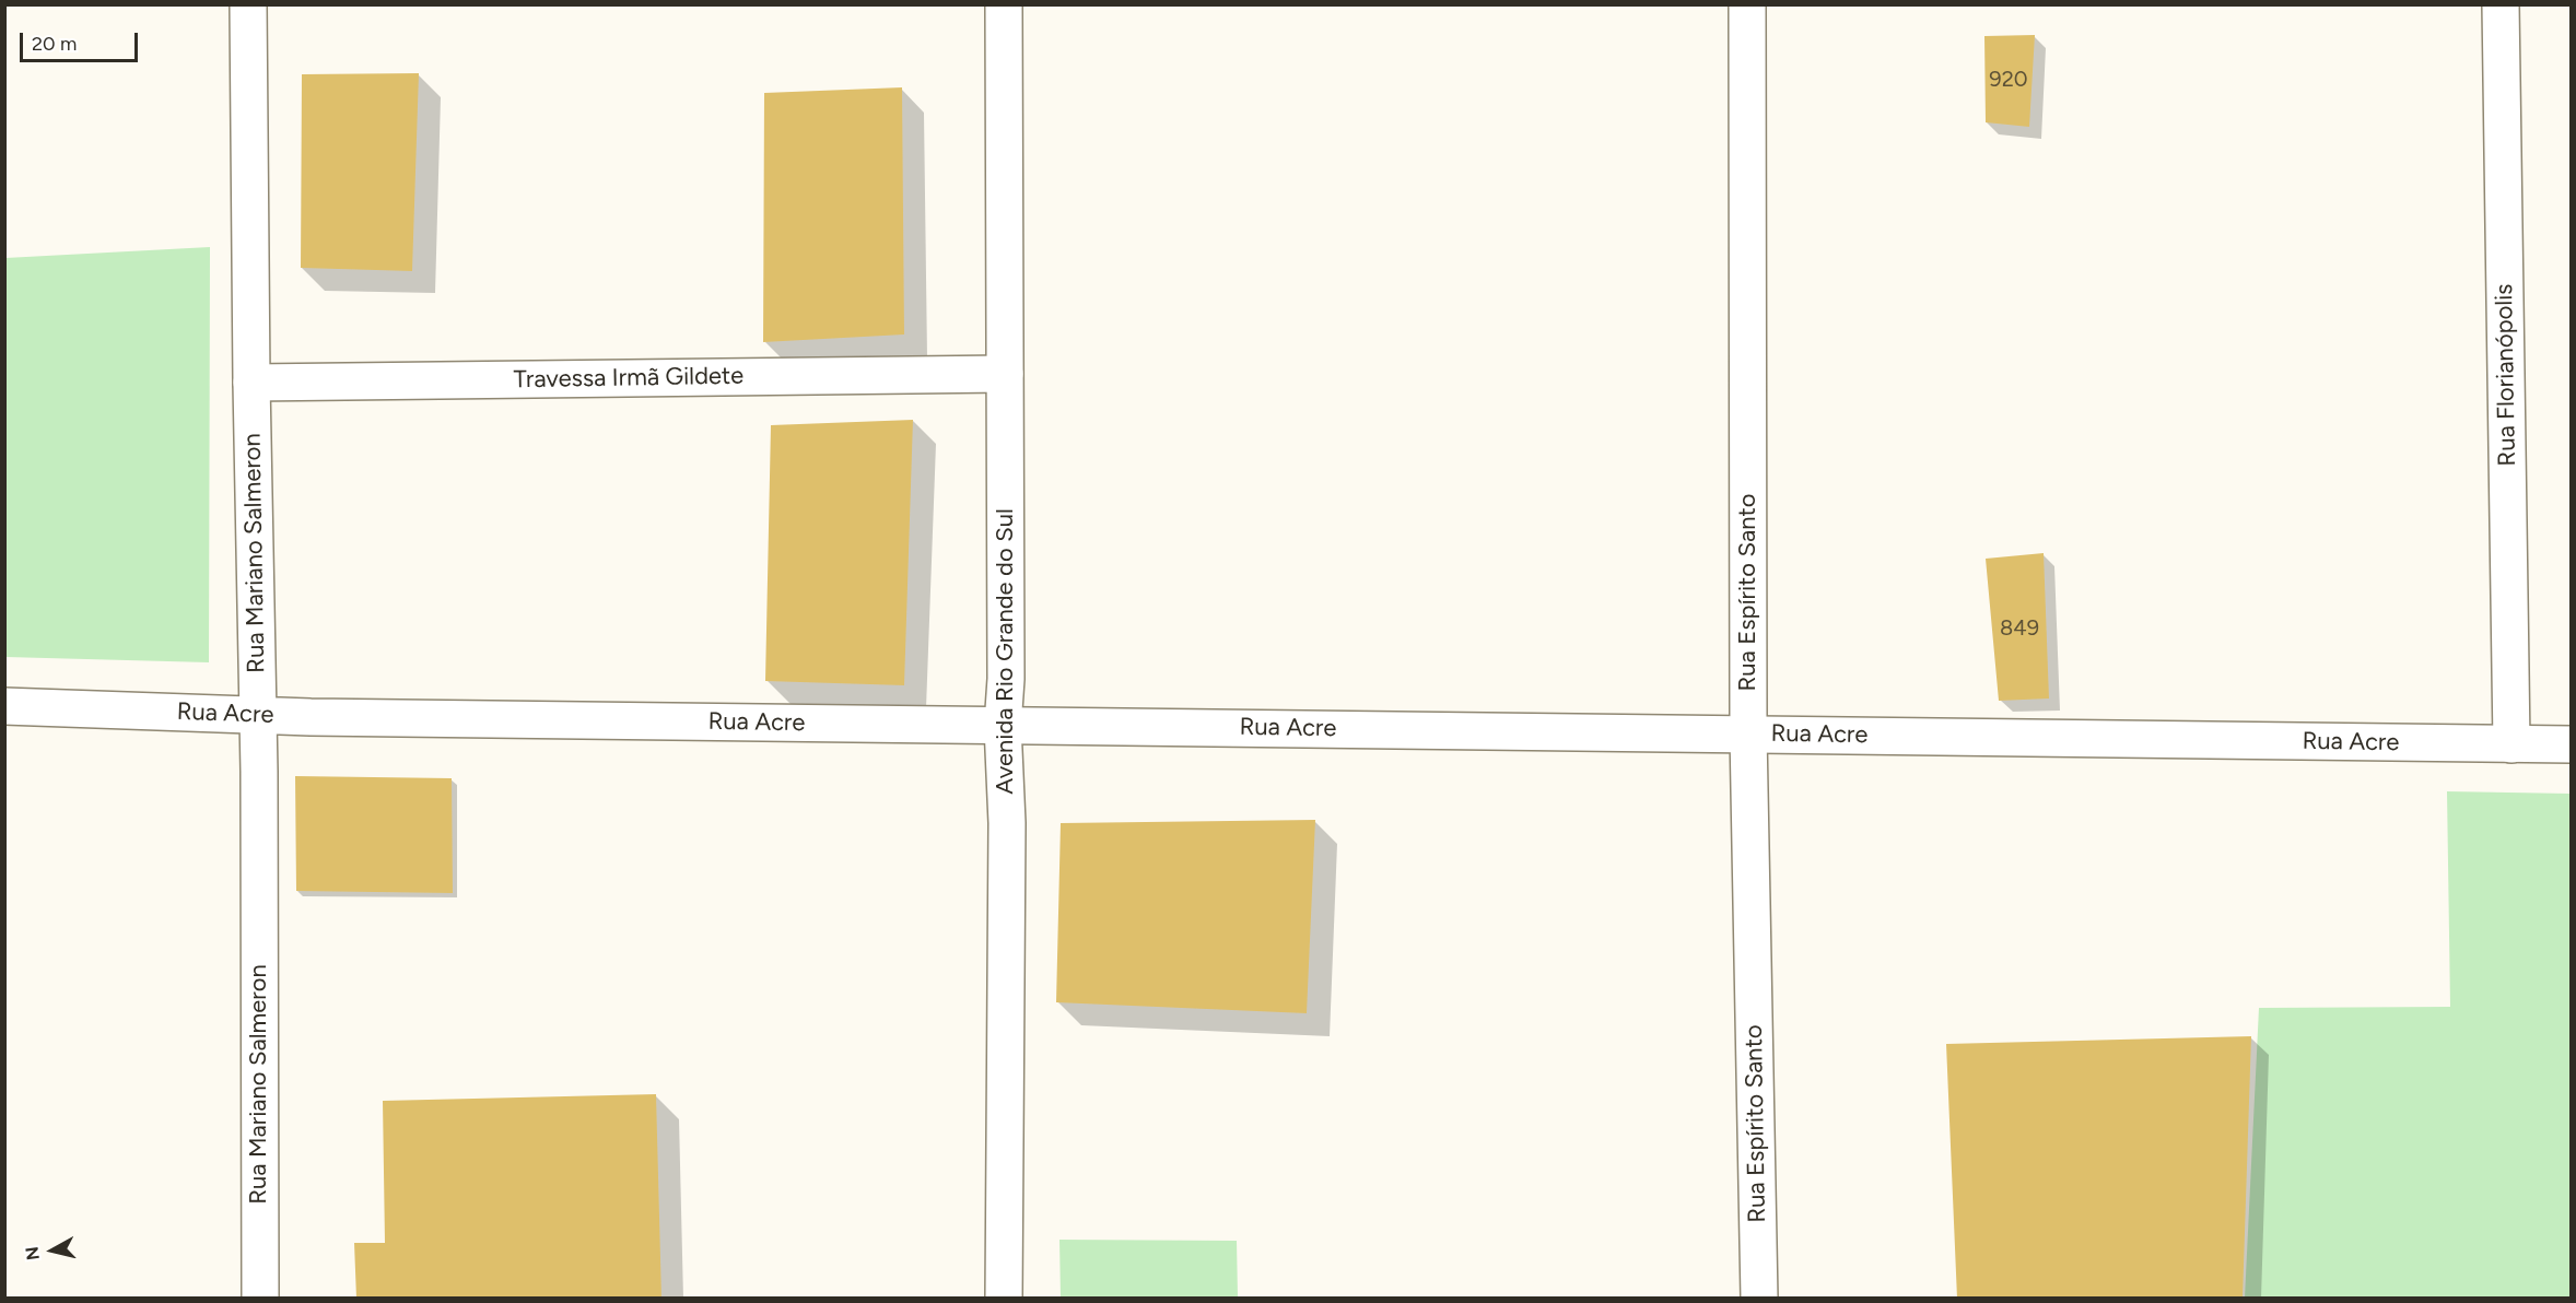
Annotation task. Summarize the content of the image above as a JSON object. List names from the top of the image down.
{
  "streets": {
    "street": [
      "Rua Florianópolis",
      "Travessa Irmã Gildete",
      "Rua Mariano Salmeron",
      "Rua Espírito Santo",
      "Avenida Rio Grande do Sul",
      "Rua Acre"
    ]
  },
  "crossings": [
    ["Rua Florianópolis", "Rua Acre"],
    ["Travessa Irmã Gildete", "Rua Mariano Salmeron"],
    ["Travessa Irmã Gildete", "Avenida Rio Grande do Sul"],
    ["Rua Mariano Salmeron", "Rua Acre"],
    ["Rua Espírito Santo", "Rua Acre"],
    ["Avenida Rio Grande do Sul", "Rua Acre"]
  ],
  "house_numbers": ["920", "849"],
  "scale_bar": "20 m",
  "north": "left"
}
